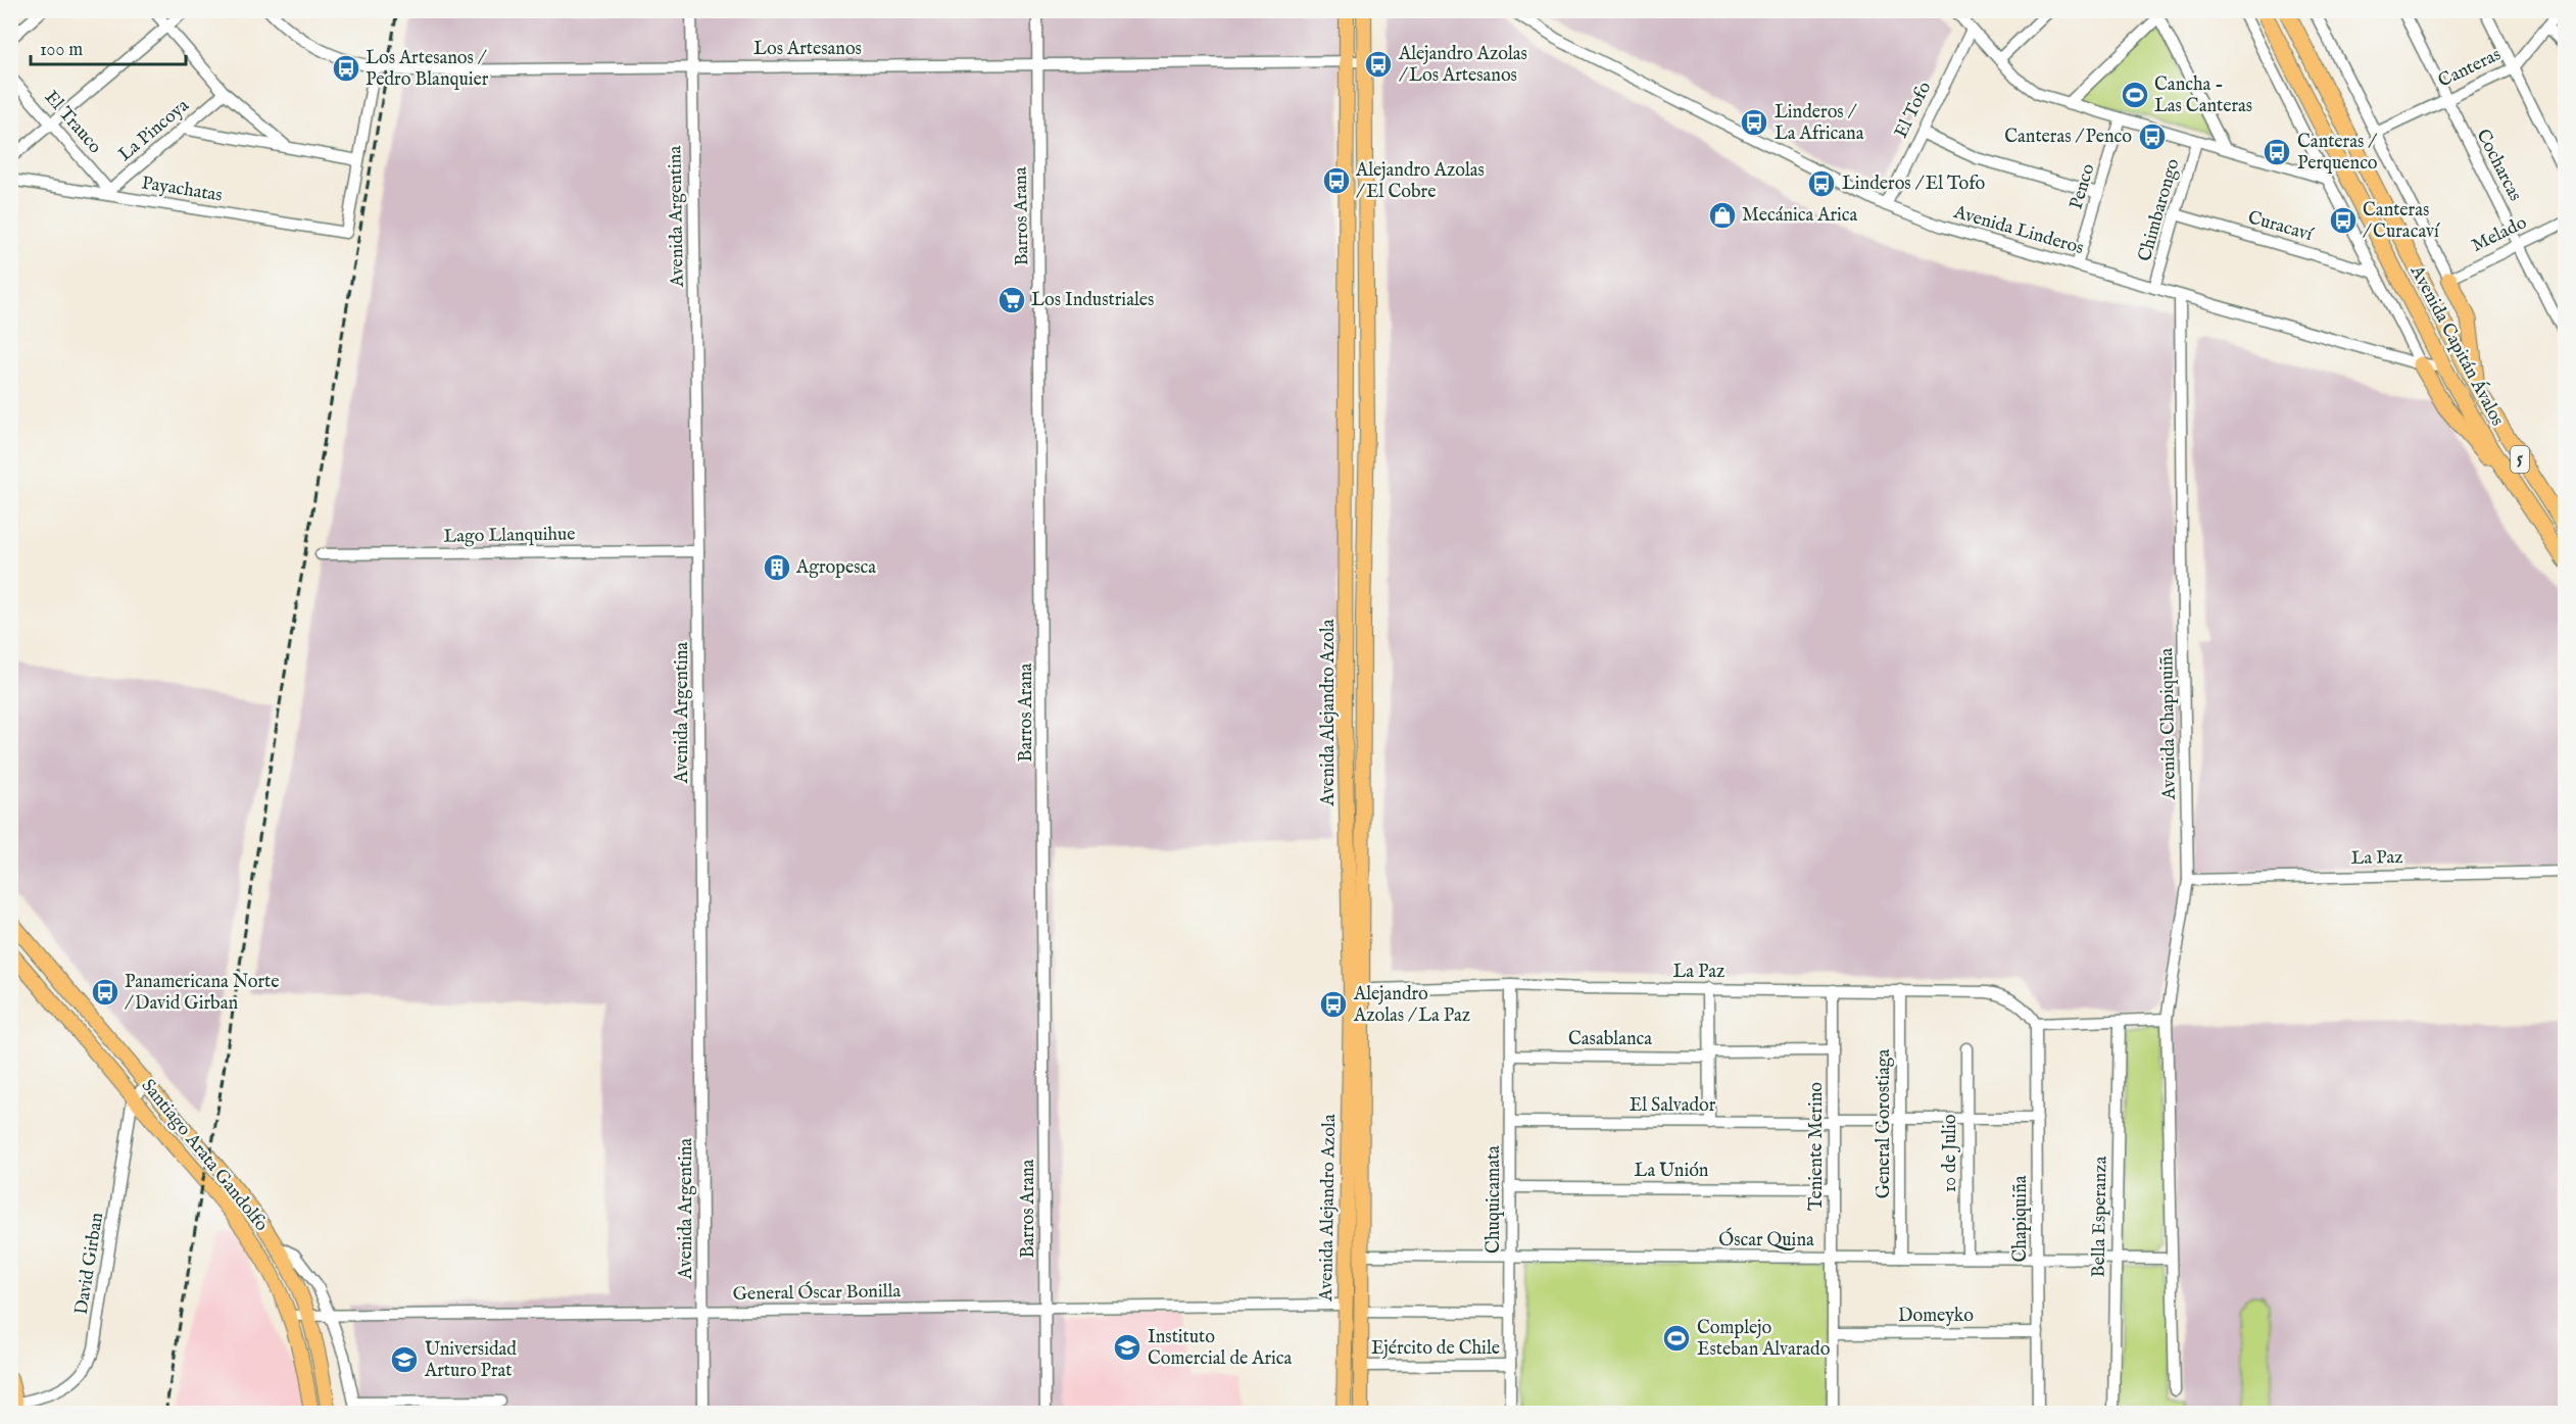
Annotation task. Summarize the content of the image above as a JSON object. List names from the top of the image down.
{
  "streets": {
    "highway": ["Avenida Capitán Ávalos", "5"],
    "main road": ["Avenida Alejandro Azola", "Santiago Arata Gandolfo"],
    "street": [
      "Los Artesanos",
      "Canteras",
      "El Tofo",
      "El Trauco",
      "La Pincoya",
      "Cocharcas",
      "Penco",
      "Payachatas",
      "Chimbarongo",
      "Avenida Argentina",
      "Barros Arana",
      "Curacaví",
      "Avenida Linderos",
      "Melado",
      "Lago Llanquihue",
      "Avenida Chapiquiña",
      "La Paz",
      "Casablanca",
      "El Salvador",
      "General Gorostiaga",
      "Teniente Merino",
      "10 de Julio",
      "La Unión",
      "Chuquicamata",
      "Bella Esperanza",
      "Chapiquiña",
      "Óscar Quina",
      "David Girban",
      "General Óscar Bonilla",
      "Domeyko",
      "Ejército de Chile"
    ]
  },
  "crossings": [
    ["Los Artesanos", "Avenida Argentina"],
    ["Los Artesanos", "Barros Arana"],
    ["Los Artesanos", "Avenida Alejandro Azola"],
    ["Canteras", "Cocharcas"],
    ["Canteras", "Avenida Capitán Ávalos"],
    ["El Tofo", "Avenida Linderos"],
    ["El Trauco", "La Pincoya"],
    ["El Trauco", "Payachatas"],
    ["La Pincoya", "Payachatas"],
    ["Cocharcas", "Melado"],
    ["Penco", "Avenida Linderos"],
    ["Chimbarongo", "Curacaví"],
    ["Chimbarongo", "Avenida Linderos"],
    ["Avenida Argentina", "Lago Llanquihue"],
    ["Avenida Argentina", "General Óscar Bonilla"],
    ["Barros Arana", "General Óscar Bonilla"],
    ["Curacaví", "Avenida Capitán Ávalos"],
    ["Avenida Linderos", "Avenida Capitán Ávalos"],
    ["Avenida Linderos", "Avenida Chapiquiña"],
    ["Melado", "Avenida Capitán Ávalos"],
    ["Avenida Alejandro Azola", "La Paz"],
    ["Avenida Alejandro Azola", "Óscar Quina"],
    ["Avenida Alejandro Azola", "General Óscar Bonilla"],
    ["Avenida Alejandro Azola", "Ejército de Chile"],
    ["Avenida Chapiquiña", "La Paz"],
    ["La Paz", "General Gorostiaga"],
    ["La Paz", "Teniente Merino"],
    ["La Paz", "Chuquicamata"],
    ["La Paz", "Chapiquiña"],
    ["Casablanca", "Teniente Merino"],
    ["Casablanca", "Chuquicamata"],
    ["El Salvador", "General Gorostiaga"],
    ["El Salvador", "Teniente Merino"],
    ["El Salvador", "10 de Julio"],
    ["El Salvador", "Chuquicamata"],
    ["El Salvador", "Chapiquiña"],
    ["General Gorostiaga", "Óscar Quina"],
    ["Teniente Merino", "La Unión"],
    ["Teniente Merino", "Óscar Quina"],
    ["Teniente Merino", "Domeyko"],
    ["10 de Julio", "Óscar Quina"],
    ["Santiago Arata Gandolfo", "David Girban"],
    ["Santiago Arata Gandolfo", "General Óscar Bonilla"],
    ["La Unión", "Chuquicamata"],
    ["Chuquicamata", "Óscar Quina"],
    ["Chuquicamata", "Ejército de Chile"],
    ["Bella Esperanza", "Óscar Quina"],
    ["Chapiquiña", "Óscar Quina"],
    ["Chapiquiña", "Domeyko"]
  ],
  "places": {
    "bus stop": [
      "Alejandro Azolas / Los Artesanos",
      "Los Artesanos / Pedro Blanquier",
      "Linderos / La Africana",
      "Canteras / Penco",
      "Canteras / Perquenco",
      "Alejandro Azolas / El Cobre",
      "Linderos / El Tofo",
      "Canteras / Curacaví",
      "Panamericana Norte / David Girban",
      "Alejandro Azolas / La Paz"
    ],
    "sports": ["Cancha - Las Canteras", "Complejo Esteban Alvarado"],
    "shop": ["Mecánica Arica"],
    "supermarket": ["Los Industriales"],
    "building": ["Agropesca"],
    "school or university": ["Instituto Comercial de Arica", "Universidad Arturo Prat"]
  },
  "scale_bar": "100 m"
}
